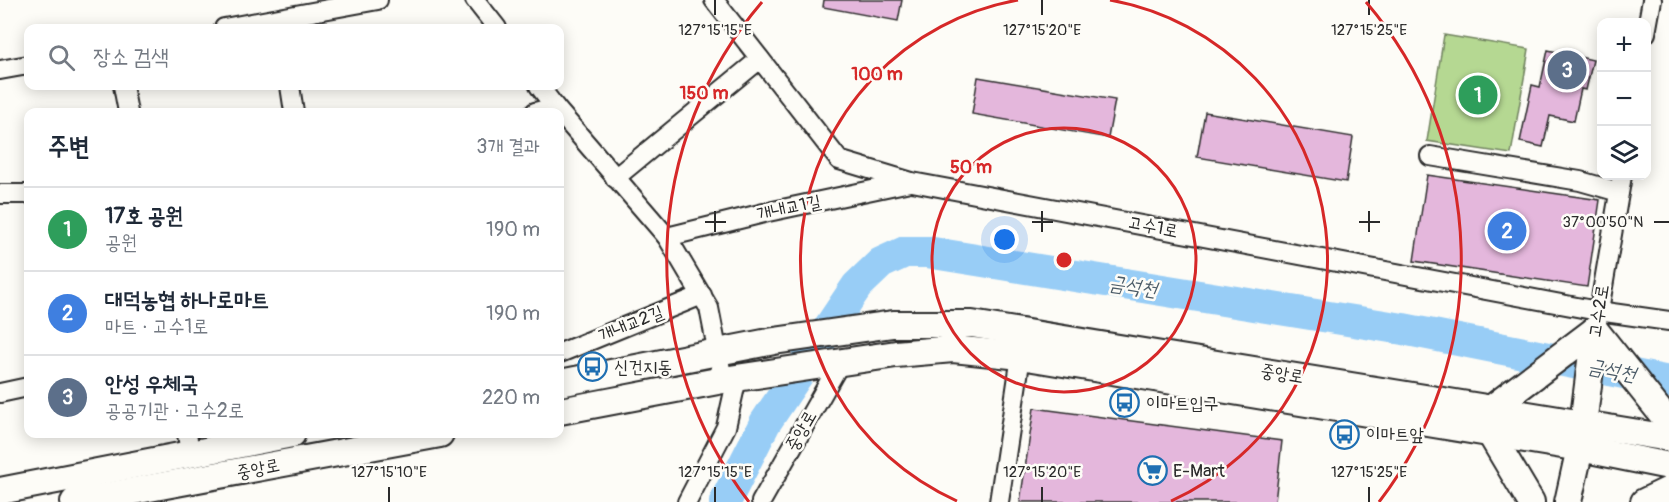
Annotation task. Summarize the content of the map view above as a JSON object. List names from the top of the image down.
{
  "streets": {
    "main road": ["고수2로", "중앙로"],
    "street": ["개내교1길", "고수1로", "개내교2길"]
  },
  "crossings": [
    ["개내교1길", "고수1로"],
    ["고수1로", "고수2로"],
    ["고수2로", "중앙로"]
  ],
  "water": ["금석천"],
  "places": {
    "bus stop": ["신건지동", "이마트입구", "이마트앞"],
    "supermarket": ["E-Mart"]
  },
  "page": {
    "map_buttons": ["+", "−"],
    "search": "장소 검색",
    "pins": ["3", "1", "2"],
    "heading": ["주변", "3개 결과"],
    "list": [
      {
        "mark": "1",
        "name": "17호 공원",
        "note": "공원",
        "value": "190 m"
      },
      {
        "mark": "2",
        "name": "대덕농협 하나로마트",
        "note": "마트 · 고수1로",
        "value": "190 m"
      },
      {
        "mark": "3",
        "name": "안성 우체국",
        "note": "공공기관 · 고수2로",
        "value": "220 m"
      }
    ]
  },
  "coordinates": [
    "127°15'15\"E",
    "127°15'20\"E",
    "127°15'25\"E",
    "37°00'50\"N",
    "127°15'10\"E"
  ],
  "rings": ["100 m", "150 m", "50 m"]
}
